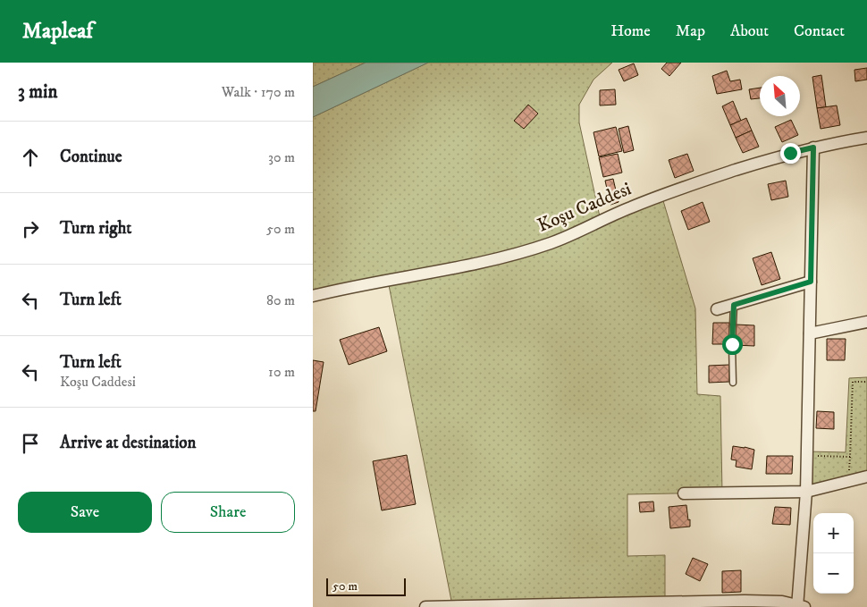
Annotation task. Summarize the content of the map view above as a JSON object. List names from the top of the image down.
{
  "streets": {
    "street": ["Koşu Caddesi"]
  },
  "scale_bar": "50 m",
  "north": "top left",
  "page": {
    "header": "Mapleaf",
    "nav": [
      "Home",
      "Map",
      "About",
      "Contact"
    ],
    "heading": ["3 min", "Walk · 170 m"],
    "list": [
      ["Continue", "30 m"],
      ["Turn right", "50 m"],
      ["Turn left", "80 m"],
      ["Turn left", "Koşu Caddesi", "10 m"],
      "Arrive at destination"
    ],
    "buttons": ["Save", "Share"],
    "map_buttons": ["+", "−"],
    "scale": "50 m"
  }
}
